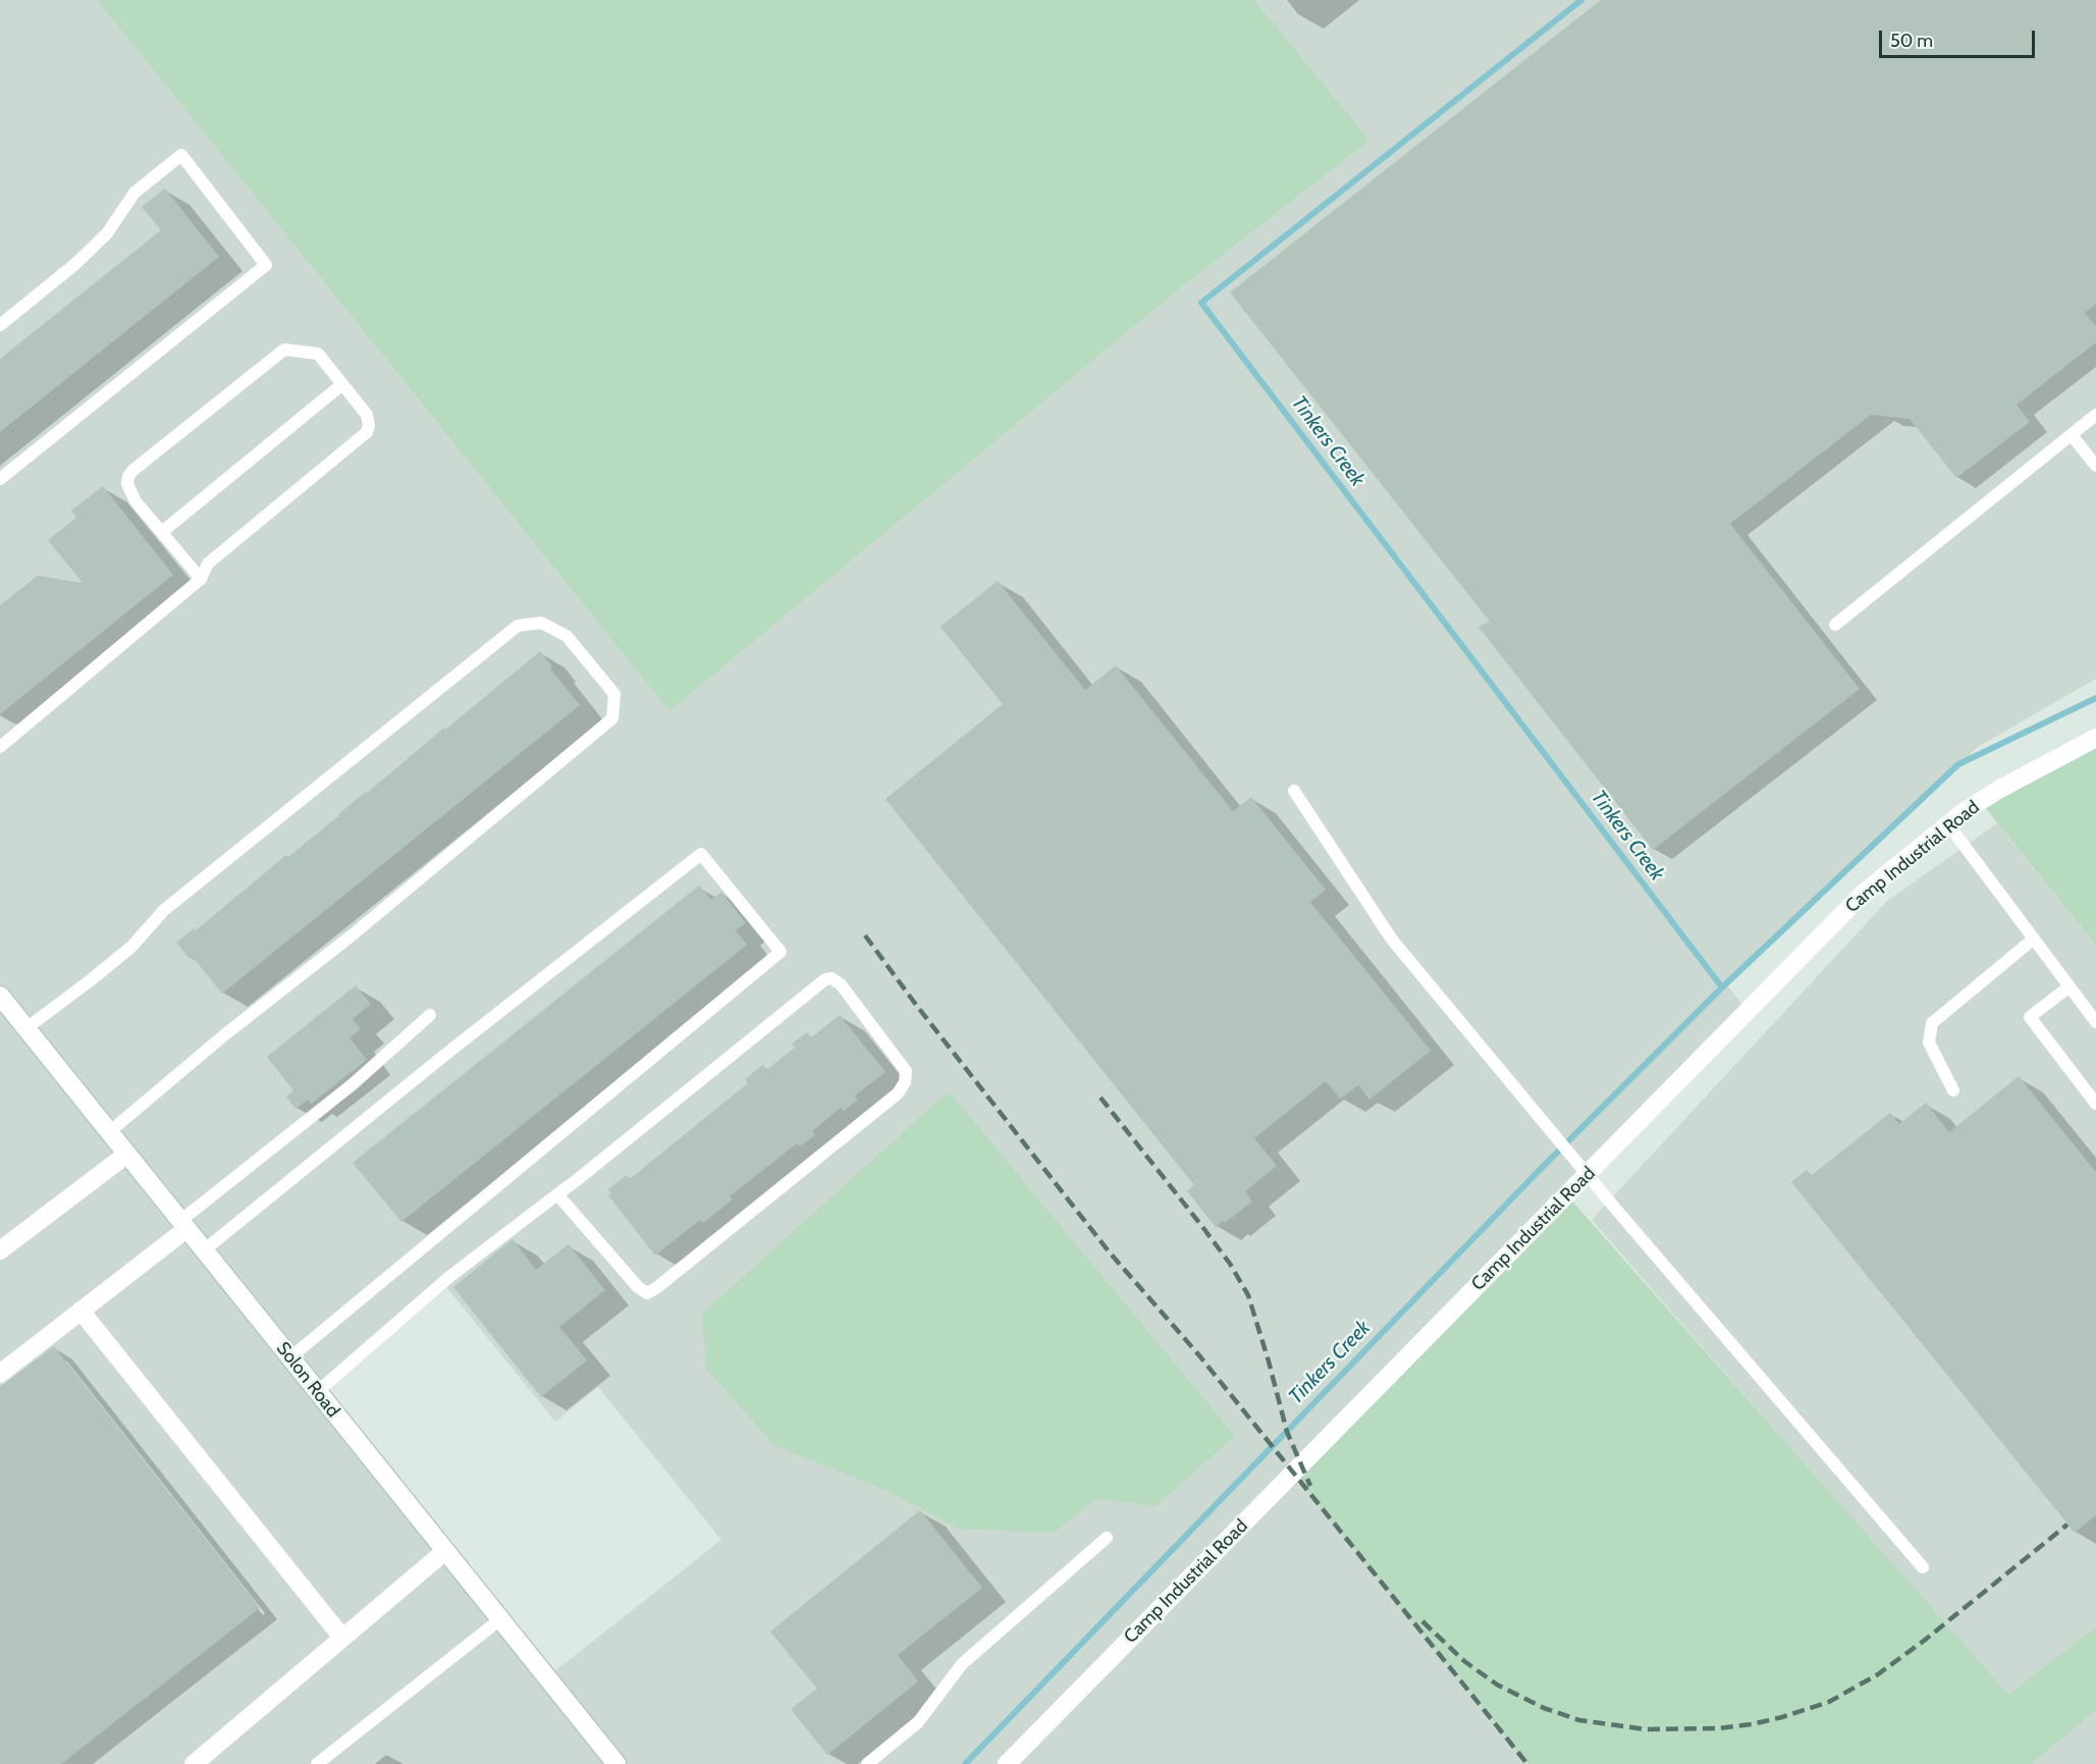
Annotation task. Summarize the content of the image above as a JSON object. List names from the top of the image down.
{
  "streets": {
    "street": ["Camp Industrial Road", "Solon Road"]
  },
  "water": ["Tinkers Creek"],
  "scale_bar": "50 m"
}
